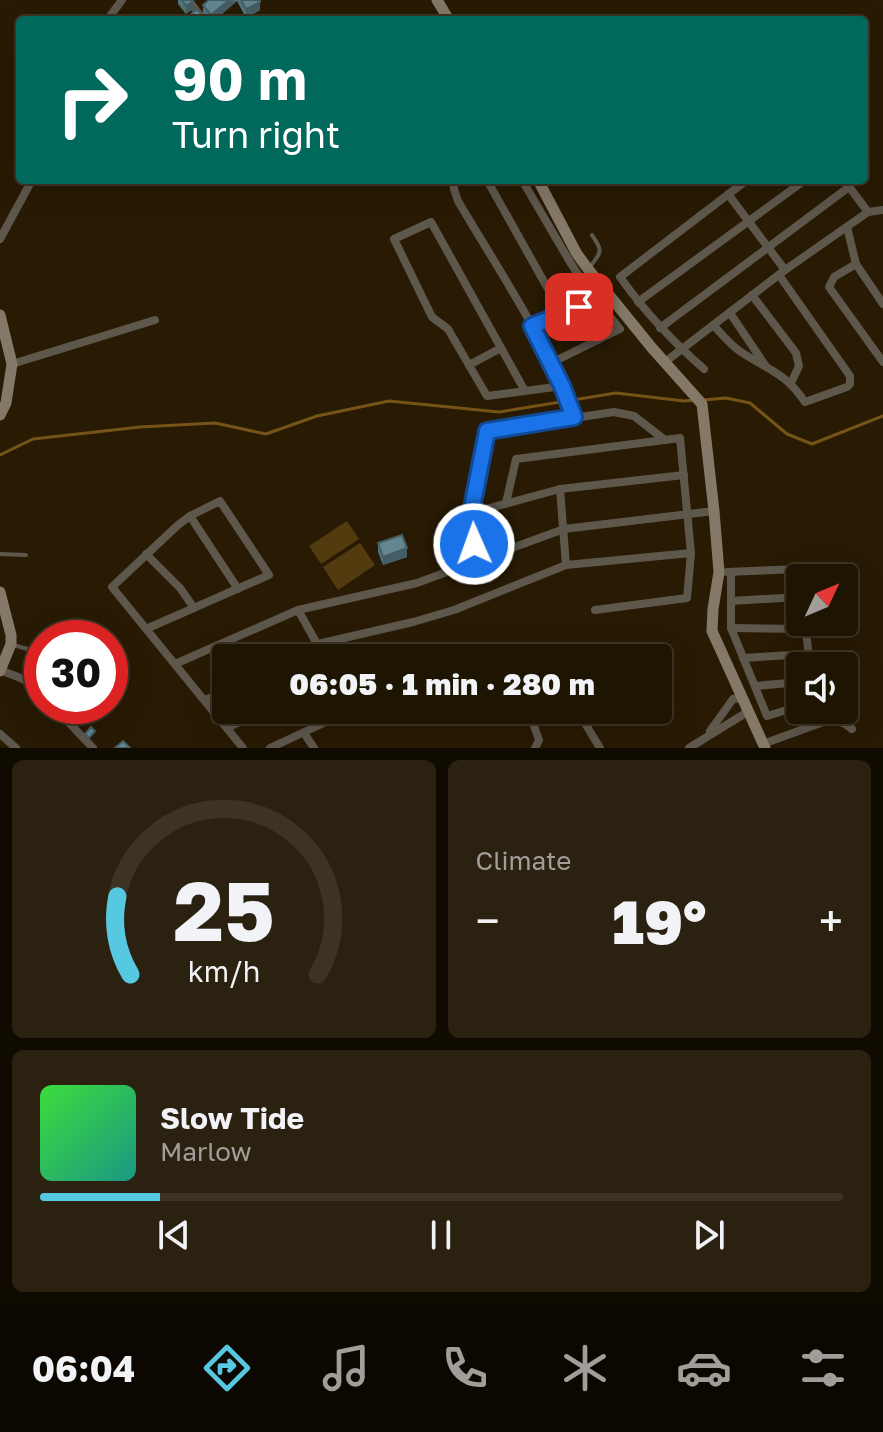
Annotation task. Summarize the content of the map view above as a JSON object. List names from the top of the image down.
{
  "north": "top right",
  "page": {
    "turn": ["90 m", "Turn right"],
    "limit": "30",
    "trip": "06:05 · 1 min · 280 m",
    "tile": "Climate",
    "heat": ["−", "19°", "+"],
    "song": ["Slow Tide", "Marlow"],
    "tabs": "06:04",
    "gauge": ["25", "km/h"]
  }
}
